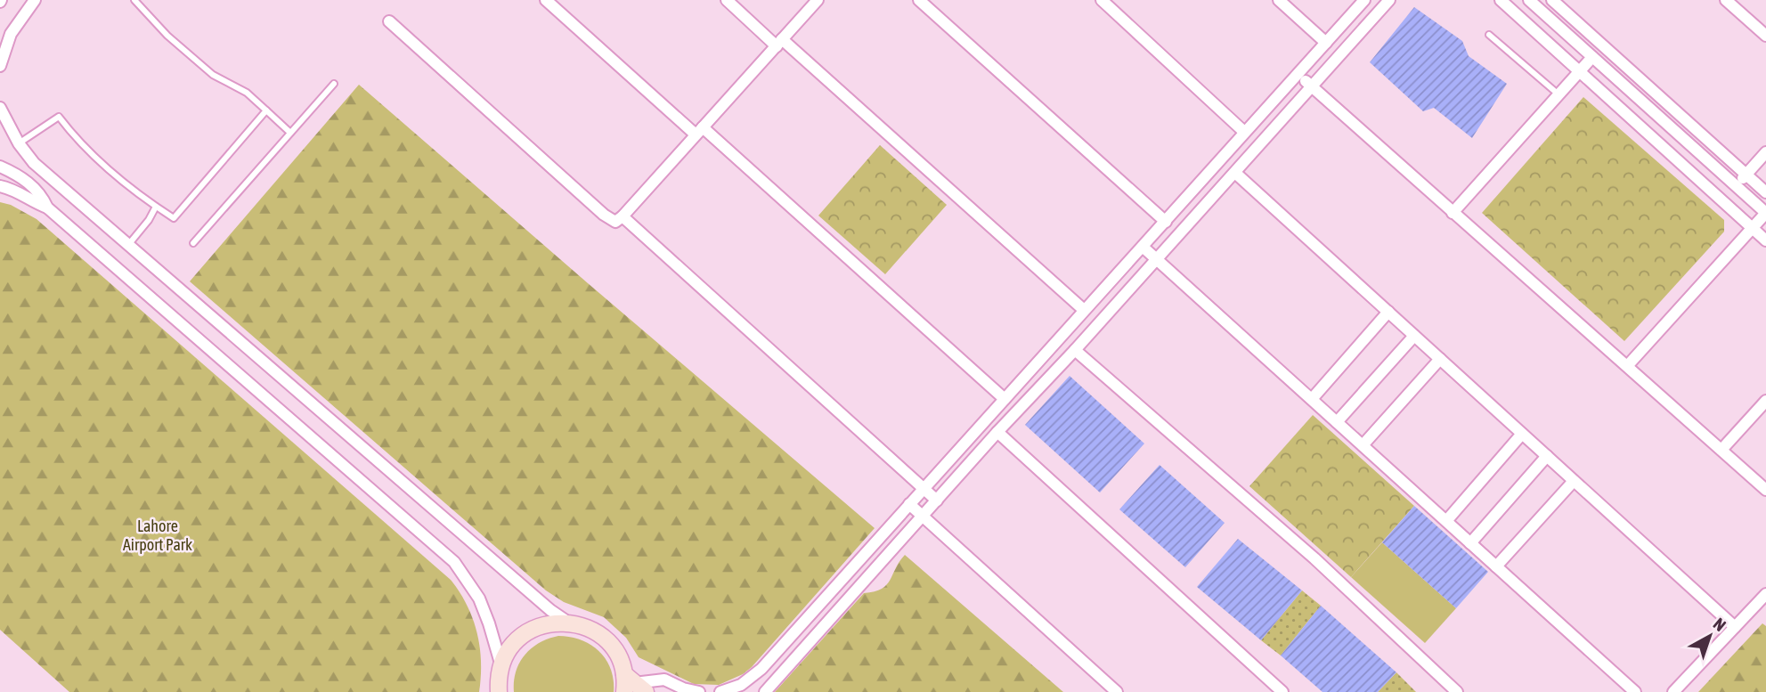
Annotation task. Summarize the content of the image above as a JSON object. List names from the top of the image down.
{
  "parks": ["Lahore Airport Park"],
  "north": "top right"
}
